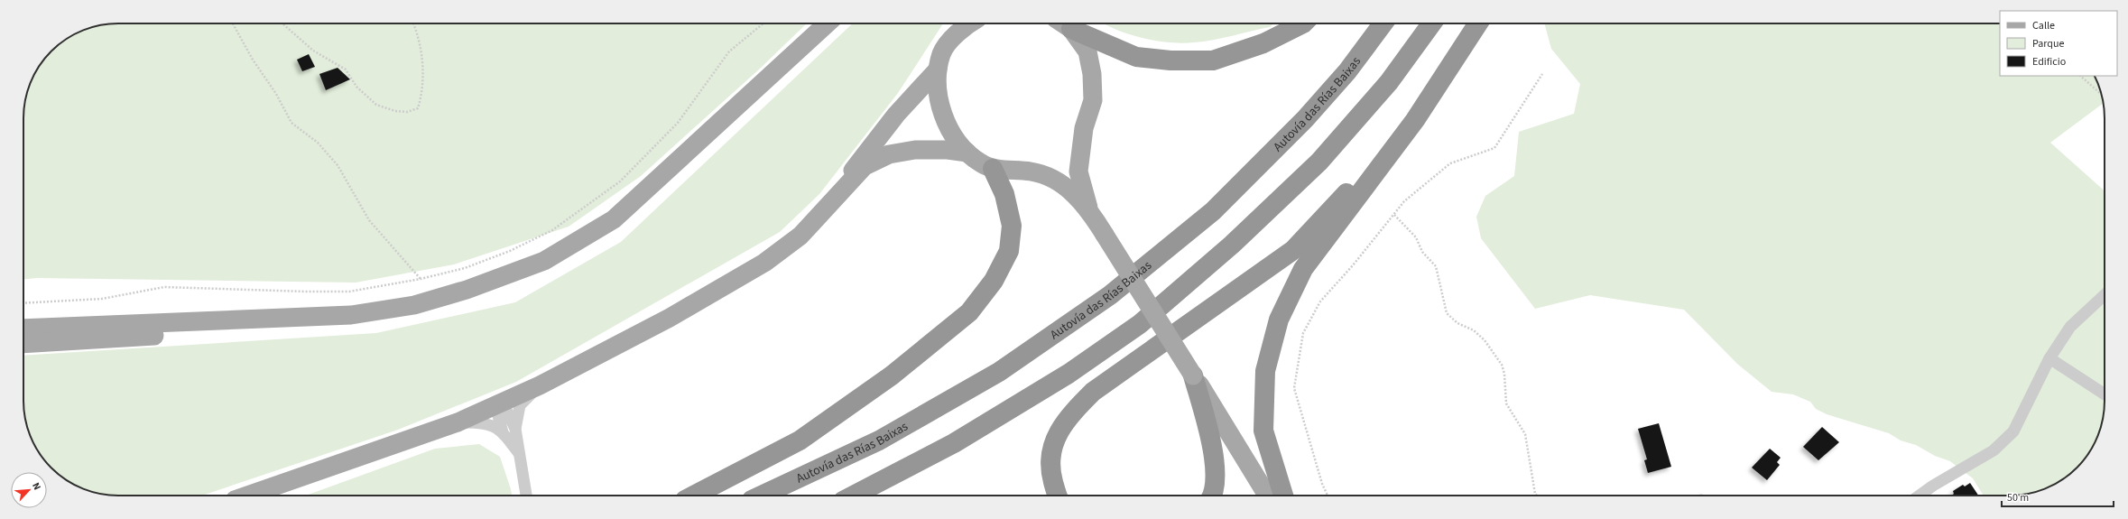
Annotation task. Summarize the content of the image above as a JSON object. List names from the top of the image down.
{
  "streets": {
    "highway": ["Autovía das Rías Baixas"]
  },
  "legend": ["Calle", "Parque", "Edificio"],
  "scale_bar": "50 m",
  "north": "top right"
}
